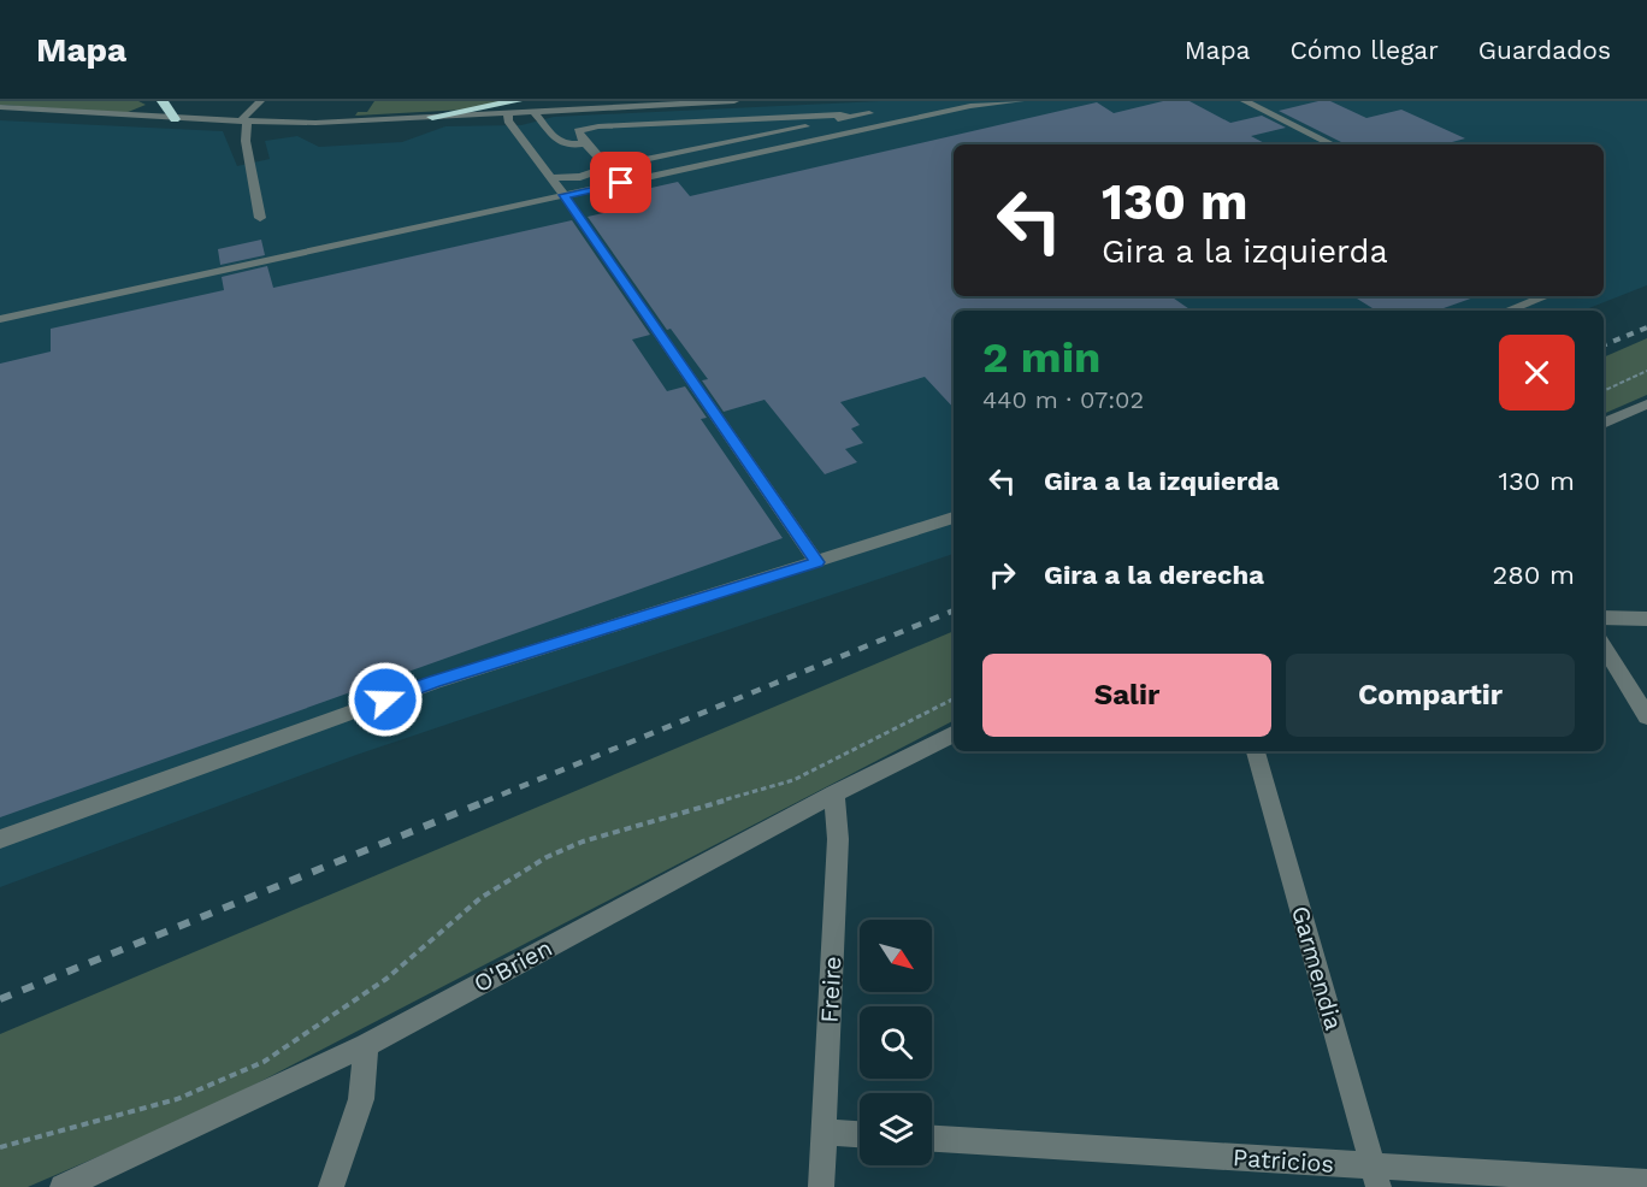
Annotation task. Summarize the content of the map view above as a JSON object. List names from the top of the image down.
{
  "streets": {
    "street": [
      "O'Brien",
      "Garmendia",
      "Freire",
      "Patricios"
    ]
  },
  "crossings": [
    ["O'Brien", "Freire"],
    ["Garmendia", "Patricios"]
  ],
  "north": "bottom right",
  "page": {
    "header": "Mapa",
    "nav": ["Mapa", "Cómo llegar", "Guardados"],
    "turn": ["130 m", "Gira a la izquierda"],
    "heading": ["2 min", "440 m · 07:02"],
    "list": [
      {
        "name": "Gira a la izquierda",
        "value": "130 m"
      },
      {
        "name": "Gira a la derecha",
        "value": "280 m"
      }
    ],
    "buttons": ["Salir", "Compartir"]
  }
}
